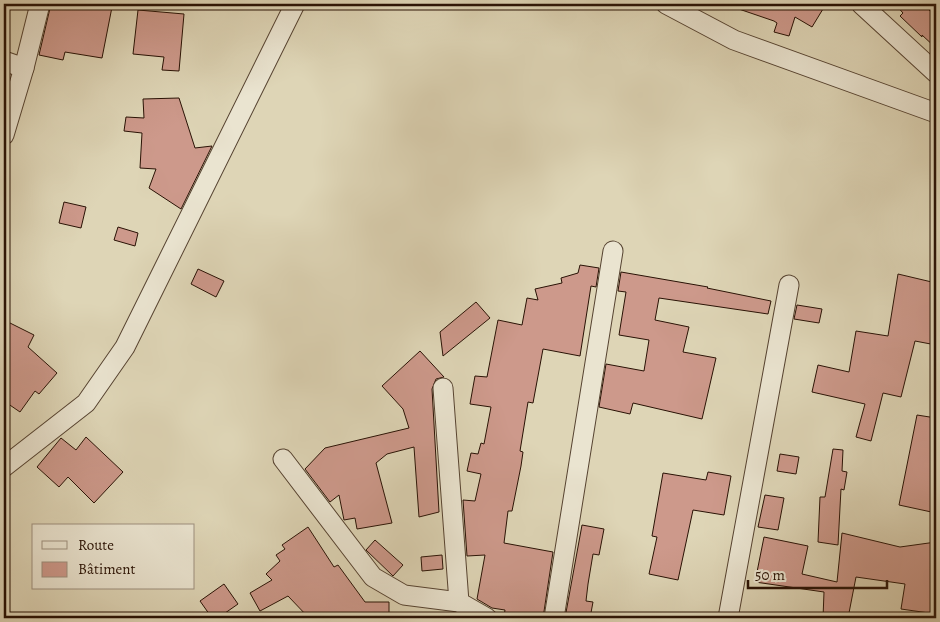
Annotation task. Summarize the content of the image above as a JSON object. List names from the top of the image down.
{
  "legend": ["Route", "Bâtiment"],
  "scale_bar": "50 m"
}
